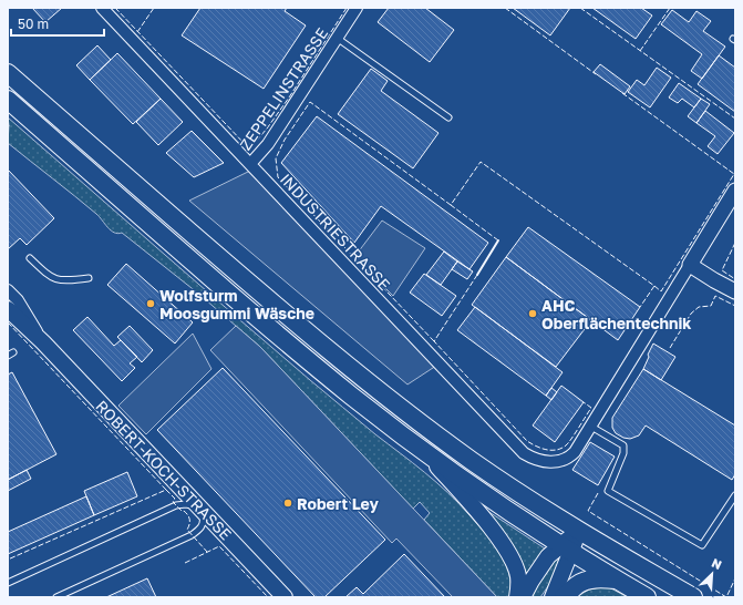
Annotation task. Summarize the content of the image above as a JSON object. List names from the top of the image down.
{
  "streets": {
    "main road": ["ROBERT-KOCH-STRASSE"],
    "street": ["ZEPPELINSTRASSE", "INDUSTRIESTRASSE"]
  },
  "crossings": [
    ["ZEPPELINSTRASSE", "INDUSTRIESTRASSE"]
  ],
  "places": ["Wolfsturm Moosgummi Wäsche", "AHC Oberflächentechnik", "Robert Ley"],
  "scale_bar": "50 m",
  "north": "top right"
}
